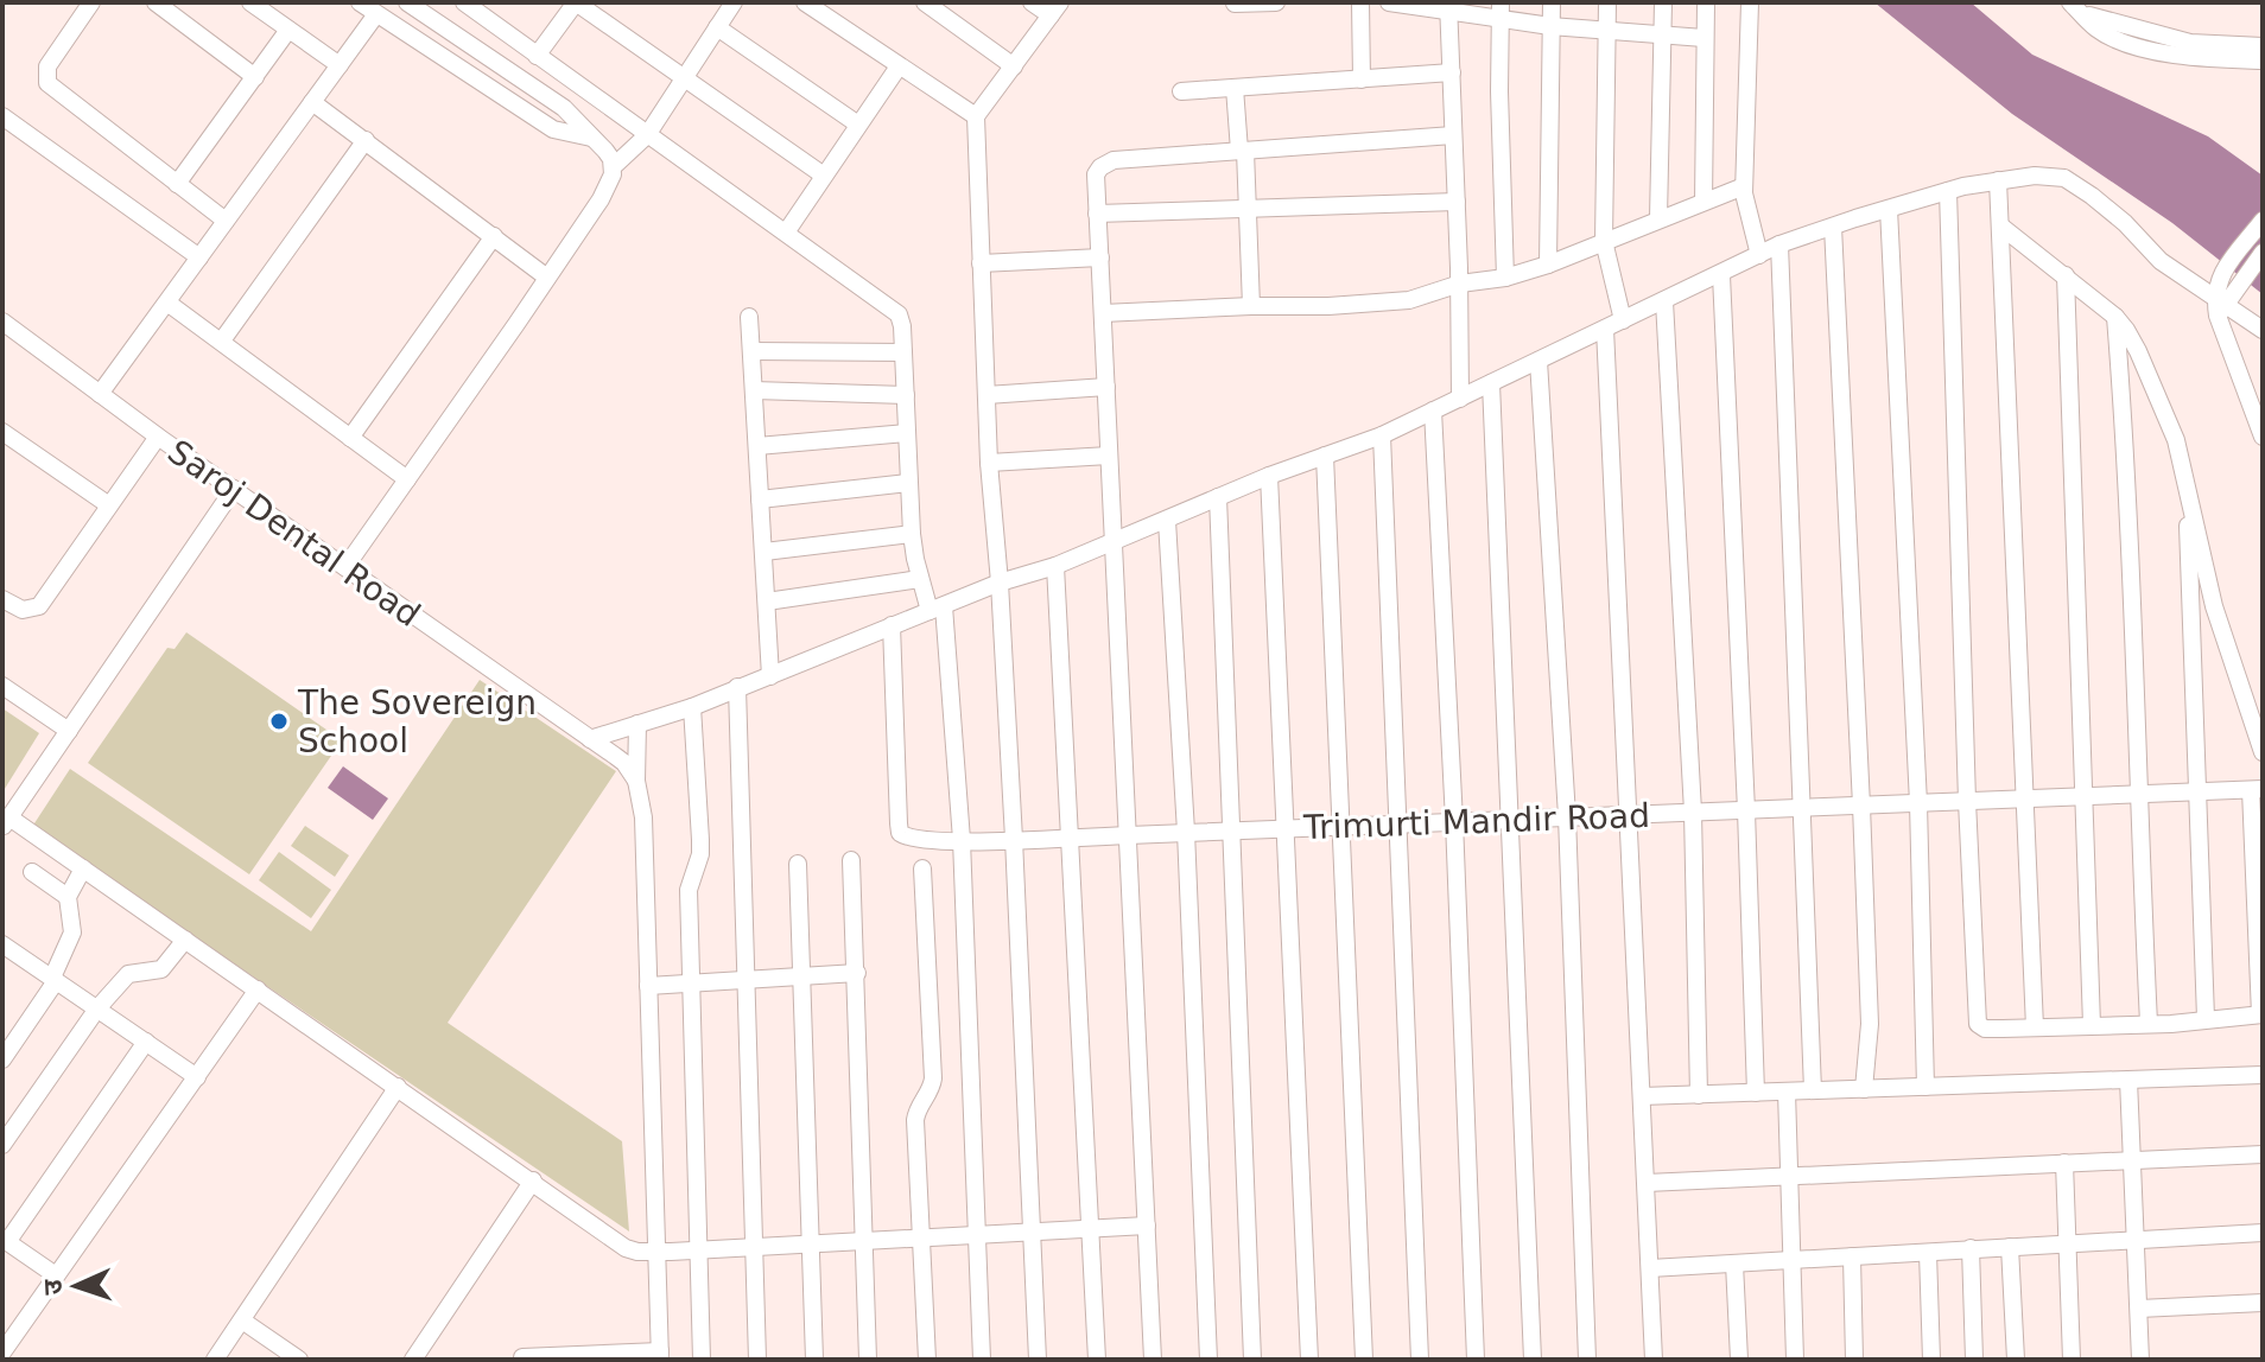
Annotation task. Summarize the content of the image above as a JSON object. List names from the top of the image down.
{
  "streets": {
    "street": ["Saroj Dental Road", "Trimurti Mandir Road"]
  },
  "places": ["The Sovereign School"],
  "north": "left"
}
